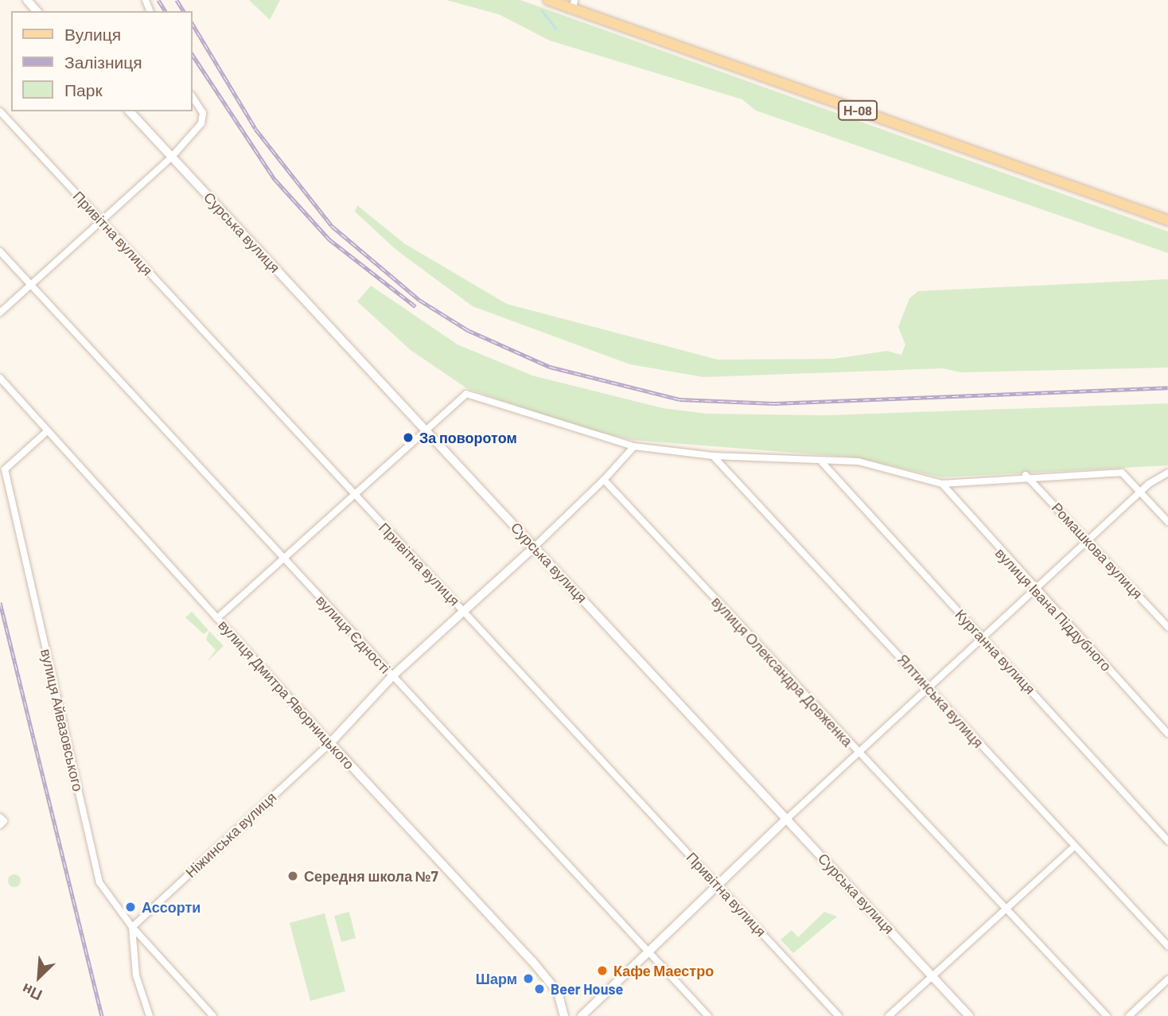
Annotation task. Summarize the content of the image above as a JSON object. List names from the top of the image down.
{
  "streets": {
    "main road": ["Н-08"],
    "street": [
      "Сурська вулиця",
      "Привітна вулиця",
      "Ромашкова вулиця",
      "вулиця Івана Піддубного",
      "вулиця Єдності",
      "Курганна вулиця",
      "вулиця Олександра Довженка",
      "вулиця Дмитра Яворницького",
      "Ялтинська вулиця",
      "вулиця Айвазовського",
      "Ніжинська вулиця"
    ]
  },
  "crossings": [
    ["вулиця Дмитра Яворницького", "вулиця Айвазовського"],
    ["вулиця Дмитра Яворницького", "Ніжинська вулиця"],
    ["вулиця Айвазовського", "Ніжинська вулиця"]
  ],
  "places": [
    "За поворотом",
    "Середня школа №7",
    "Ассорти",
    "Кафе Маестро",
    "Шарм",
    "Beer House"
  ],
  "legend": ["Вулиця", "Залізниця", "Парк"],
  "north": "bottom left"
}
